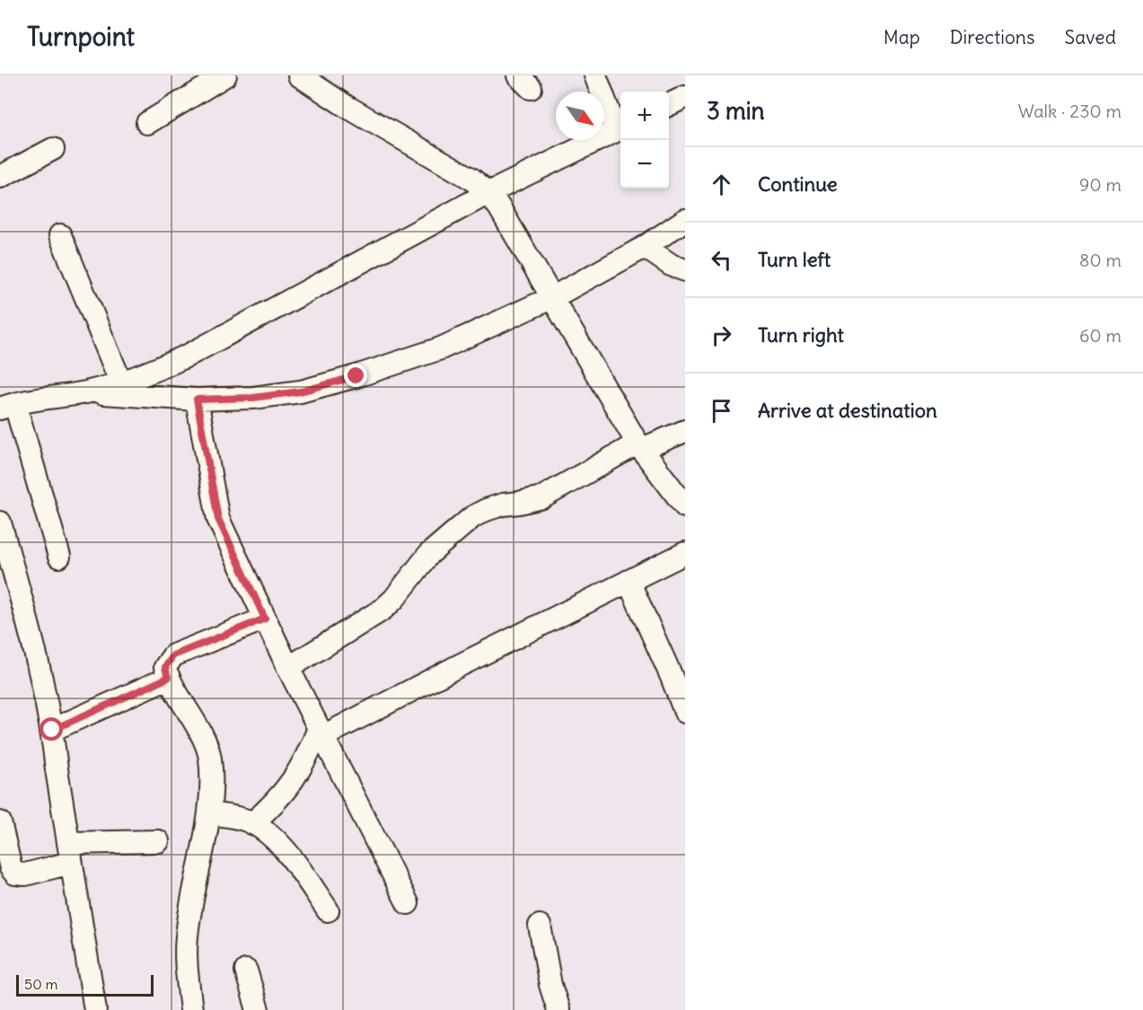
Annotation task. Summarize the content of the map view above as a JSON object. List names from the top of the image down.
{
  "scale_bar": "50 m",
  "north": "bottom right",
  "page": {
    "header": "Turnpoint",
    "nav": ["Map", "Directions", "Saved"],
    "heading": ["3 min", "Walk · 230 m"],
    "map_buttons": ["+", "−"],
    "list": [
      ["Continue", "90 m"],
      ["Turn left", "80 m"],
      ["Turn right", "60 m"],
      "Arrive at destination"
    ],
    "scale": "50 m"
  }
}
